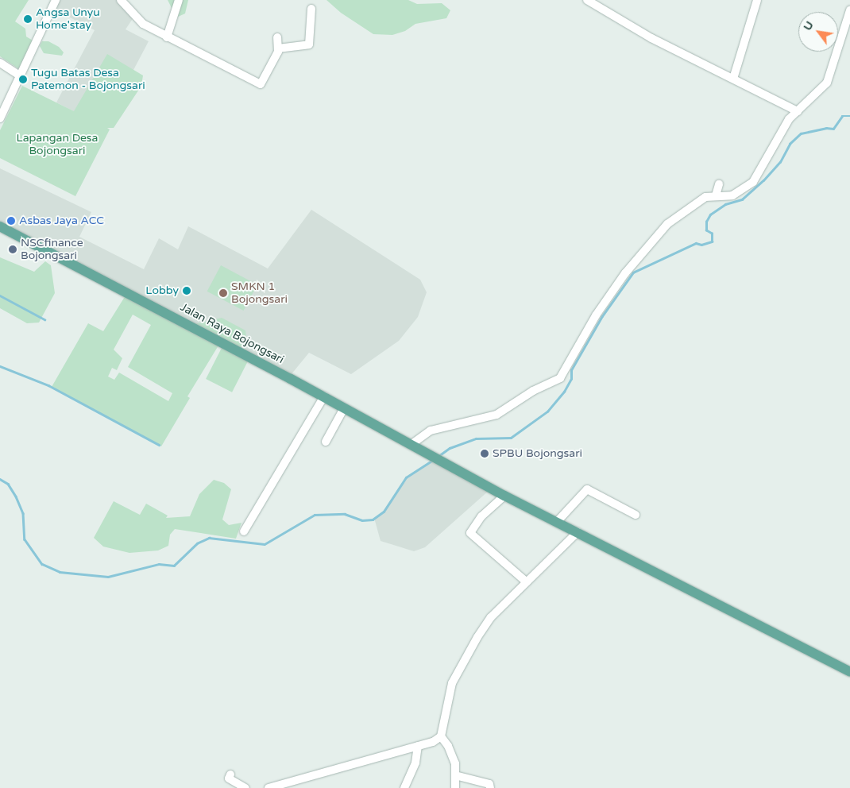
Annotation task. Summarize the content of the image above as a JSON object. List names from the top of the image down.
{
  "streets": {
    "main road": ["Jalan Raya Bojongsari"]
  },
  "parks": ["Lapangan Desa Bojongsari"],
  "places": [
    "Angsa Unyu Home'stay",
    "Tugu Batas Desa Patemon - Bojongsari",
    "Asbas Jaya ACC",
    "NSCfinance Bojongsari",
    "Lobby",
    "SMKN 1 Bojongsari",
    "SPBU Bojongsari"
  ],
  "north": "top left"
}
